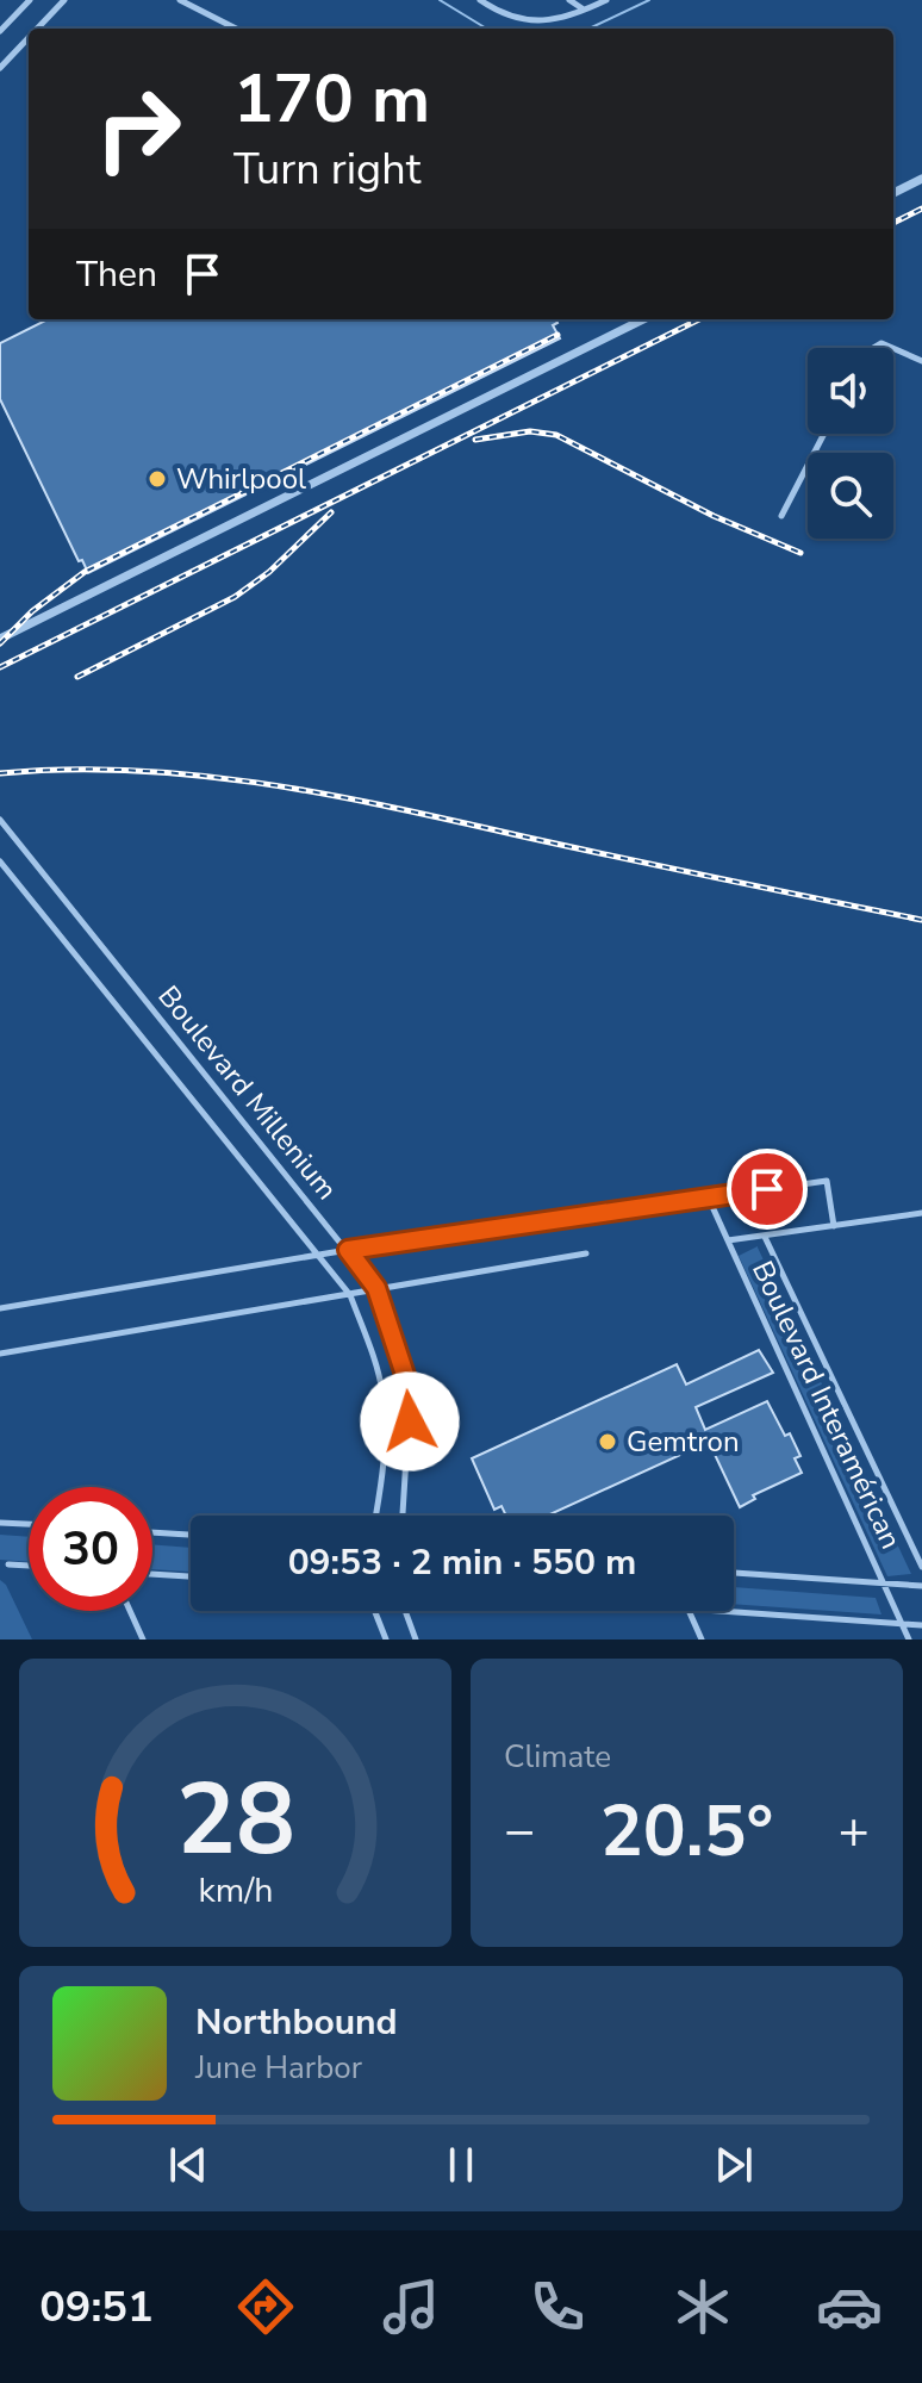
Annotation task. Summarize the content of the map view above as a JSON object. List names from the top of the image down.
{
  "streets": {
    "street": ["Boulevard Millenium", "Boulevard Interamérican"]
  },
  "places": ["Whirlpool", "Gemtron"],
  "page": {
    "turn": ["170 m", "Turn right"],
    "then": "Then",
    "limit": "30",
    "trip": "09:53 · 2 min · 550 m",
    "tile": "Climate",
    "heat": ["−", "20.5°", "+"],
    "song": ["Northbound", "June Harbor"],
    "tabs": "09:51",
    "gauge": ["28", "km/h"]
  }
}
